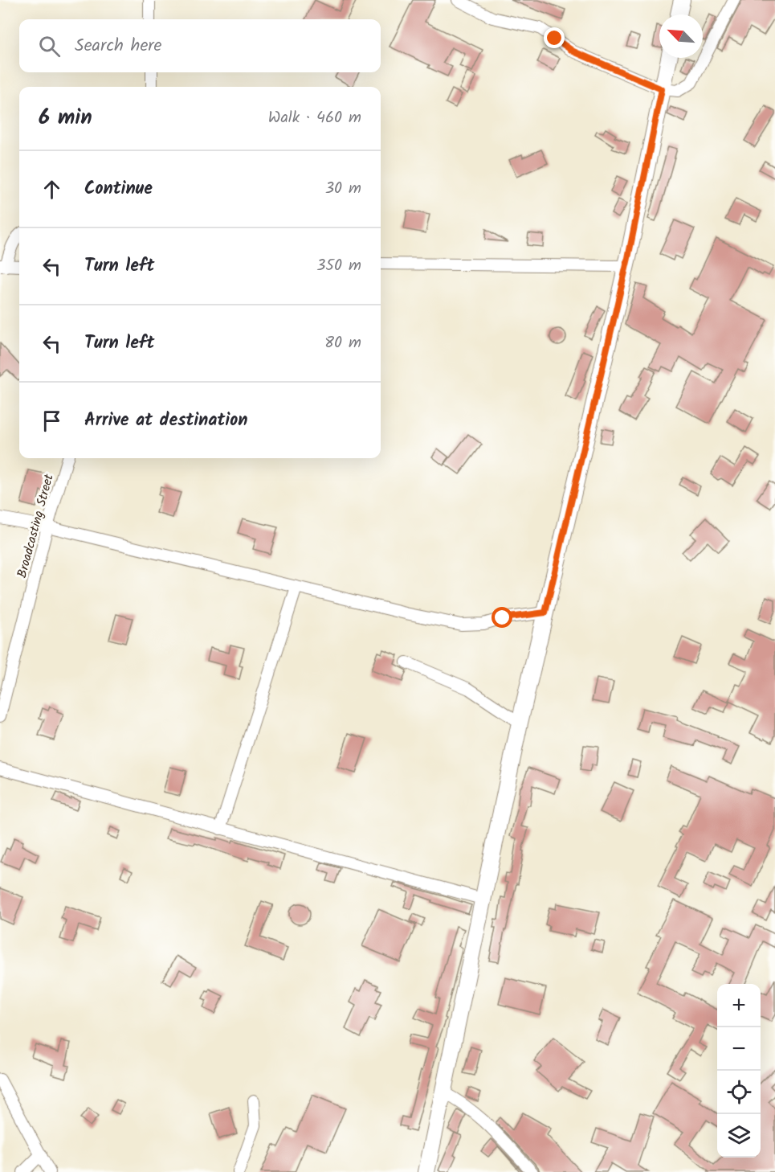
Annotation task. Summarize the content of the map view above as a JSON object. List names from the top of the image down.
{
  "streets": {
    "street": ["Broadcasting Street"]
  },
  "north": "top left",
  "page": {
    "search": "Search here",
    "heading": ["6 min", "Walk · 460 m"],
    "list": [
      ["Continue", "30 m"],
      ["Turn left", "350 m"],
      ["Turn left", "80 m"],
      "Arrive at destination"
    ],
    "map_buttons": ["+", "−"]
  }
}
